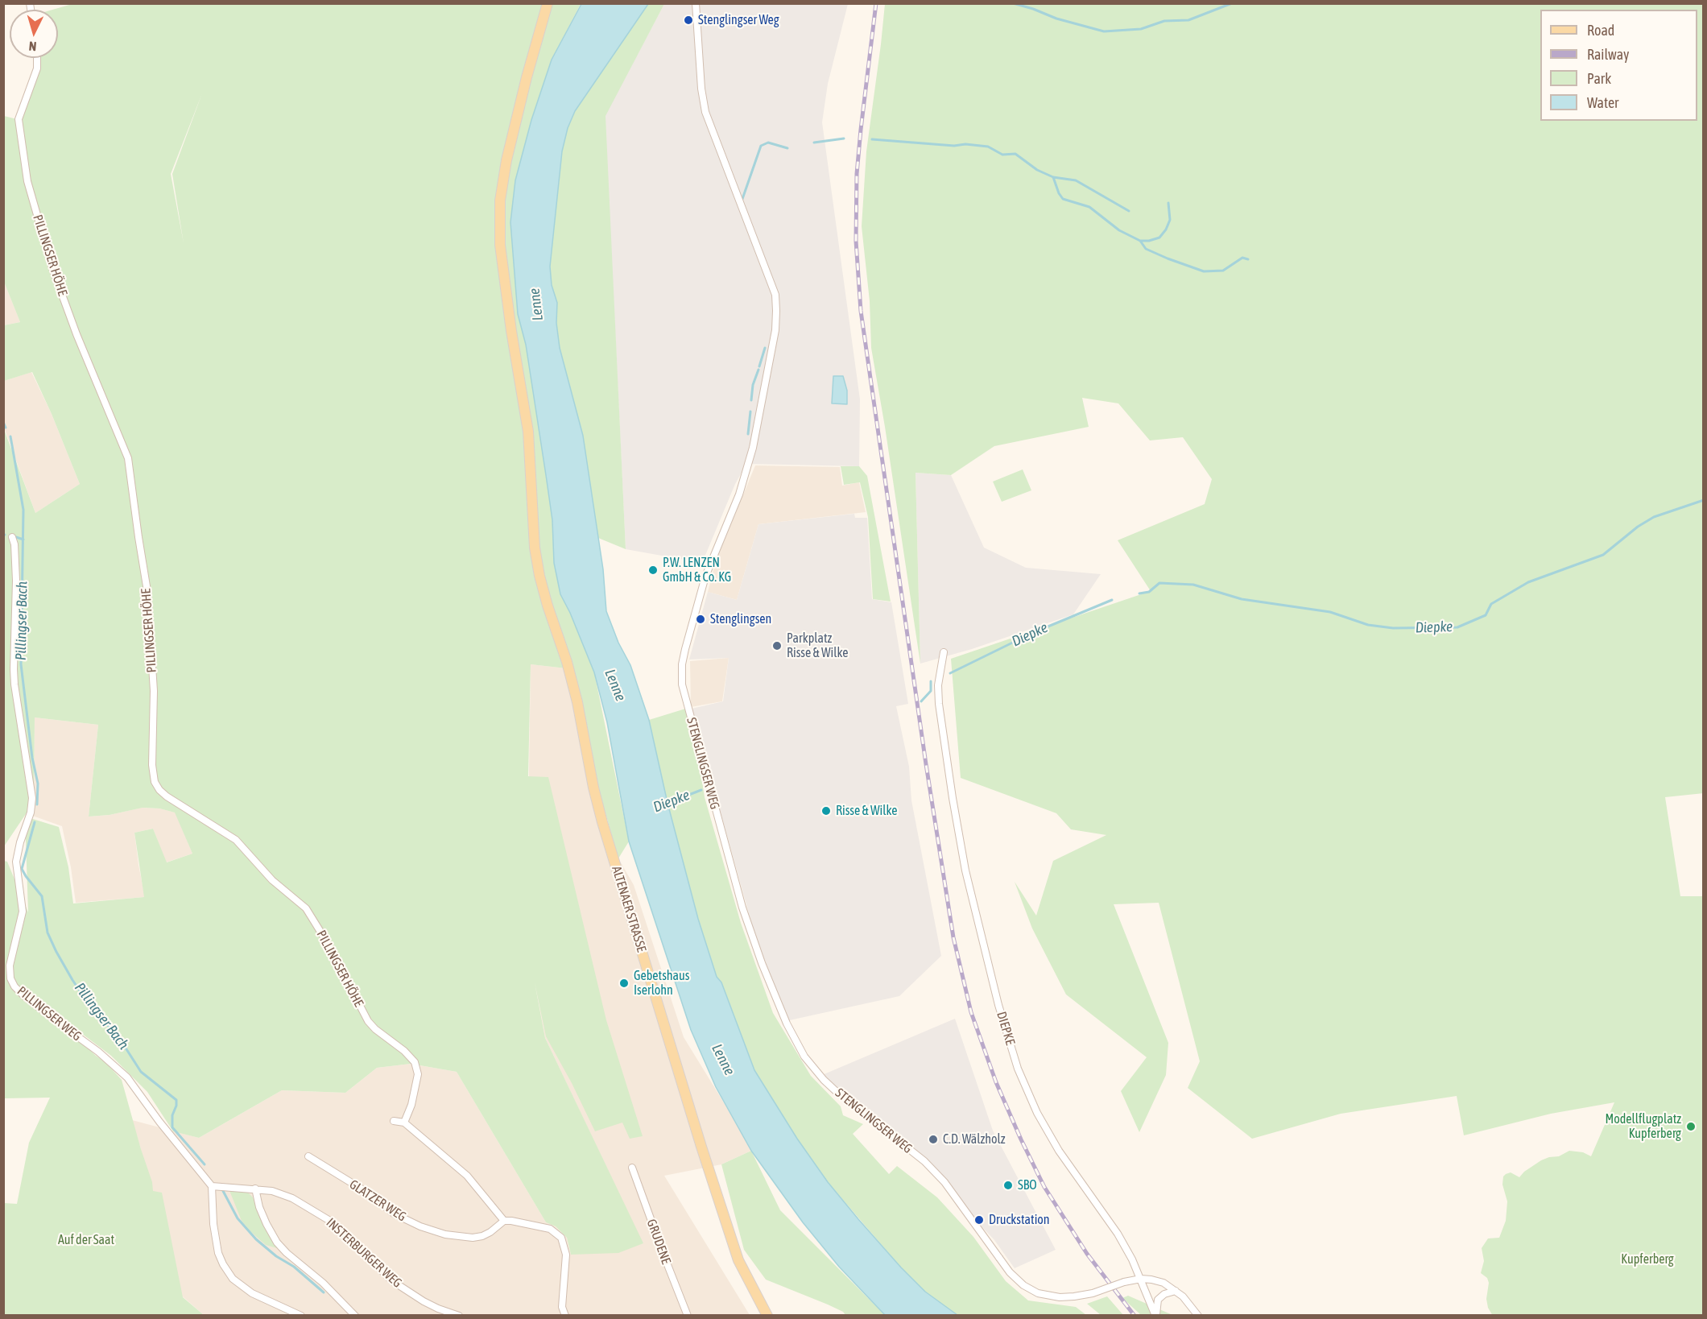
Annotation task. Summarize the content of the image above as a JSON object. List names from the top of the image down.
{
  "streets": {
    "main road": ["ALTENAER STRASSE"],
    "street": [
      "PILLINGSER HÖHE",
      "STENGLINGSER WEG",
      "PILLINGSER WEG",
      "DIEPKE",
      "GLATZER WEG",
      "GRUDENE",
      "INSTERBURGER WEG"
    ]
  },
  "crossings": [
    ["STENGLINGSER WEG", "DIEPKE"],
    ["PILLINGSER WEG", "INSTERBURGER WEG"]
  ],
  "water": ["Lenne", "Pillingser Bach", "Diepke"],
  "parks": ["Auf der Saat", "Kupferberg"],
  "places": [
    "Stenglingser Weg",
    "P.W. LENZEN GmbH & Co. KG",
    "Stenglingsen",
    "Parkplatz Risse & Wilke",
    "Risse & Wilke",
    "Gebetshaus Iserlohn",
    "Modellflugplatz Kupferberg",
    "C.D. Wälzholz",
    "SBO",
    "Druckstation"
  ],
  "legend": [
    "Road",
    "Railway",
    "Park",
    "Water"
  ],
  "north": "bottom"
}
